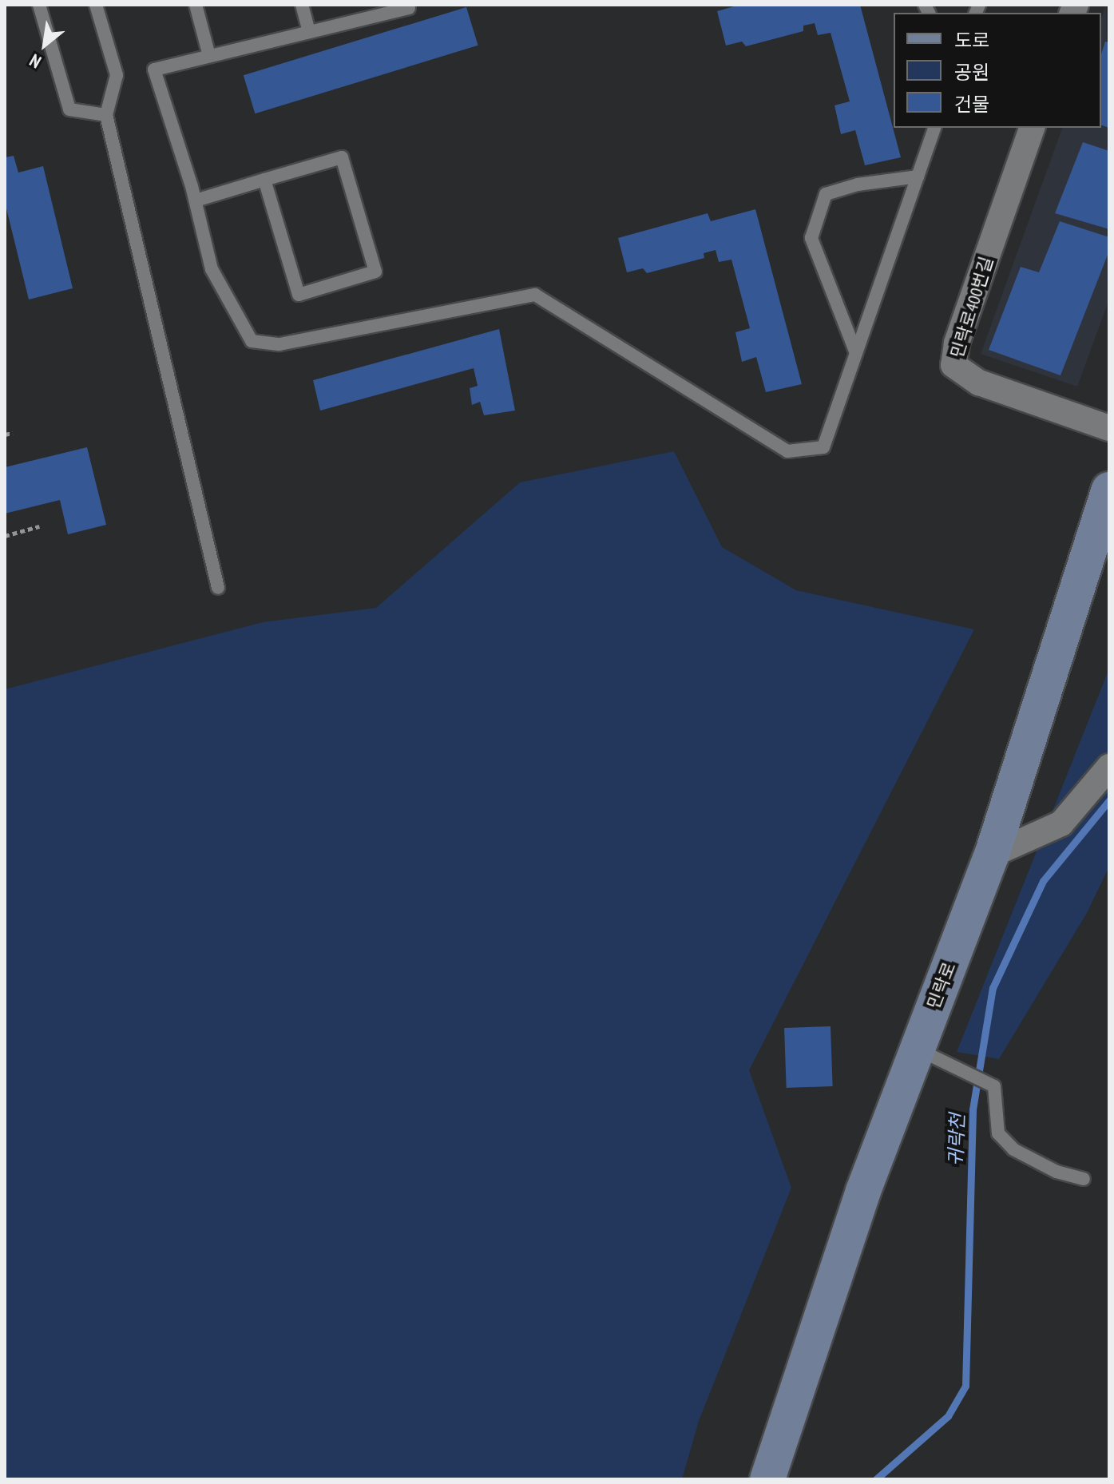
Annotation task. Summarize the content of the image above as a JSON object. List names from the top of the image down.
{
  "streets": {
    "main road": ["민락로"],
    "street": ["민락로400번길"]
  },
  "water": ["귀락천"],
  "legend": ["도로", "공원", "건물"],
  "north": "bottom left"
}
